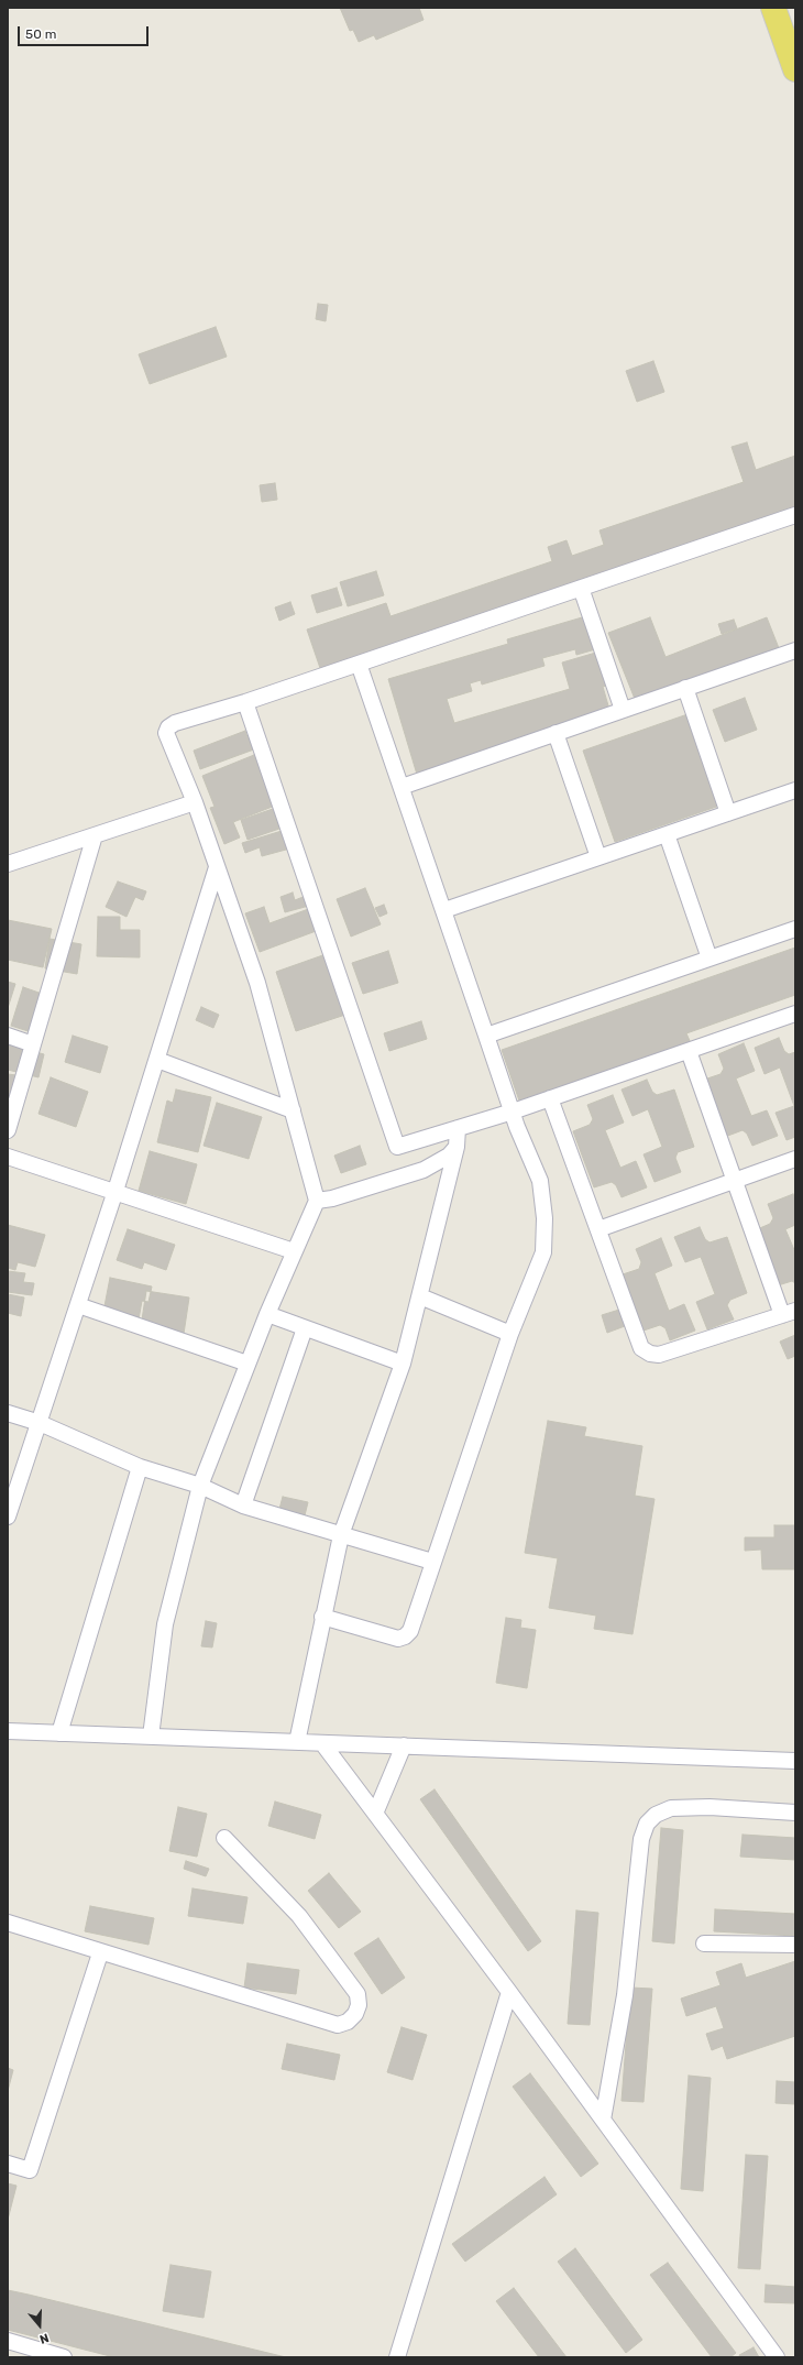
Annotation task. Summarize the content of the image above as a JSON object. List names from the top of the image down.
{
  "scale_bar": "50 m",
  "north": "bottom"
}
